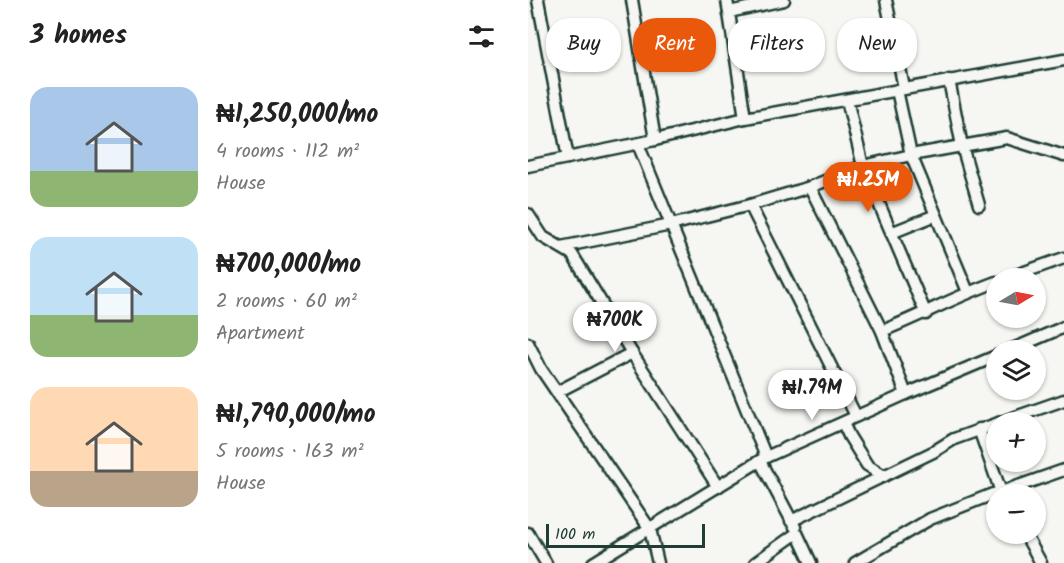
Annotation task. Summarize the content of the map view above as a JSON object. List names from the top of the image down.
{
  "scale_bar": "100 m",
  "north": "right",
  "page": {
    "heading": "3 homes",
    "chip": [
      "Buy",
      "Rent",
      "Filters",
      "New"
    ],
    "list": [
      {
        "name": "₦1,250,000/mo",
        "note": "4 rooms · 112 m² · House"
      },
      {
        "name": "₦700,000/mo",
        "note": "2 rooms · 60 m² · Apartment"
      },
      {
        "name": "₦1,790,000/mo",
        "note": "5 rooms · 163 m² · House"
      }
    ],
    "price": ["₦1.25M", "₦700K", "₦1.79M"],
    "map_buttons": ["+", "−"],
    "scale": "100 m"
  }
}
